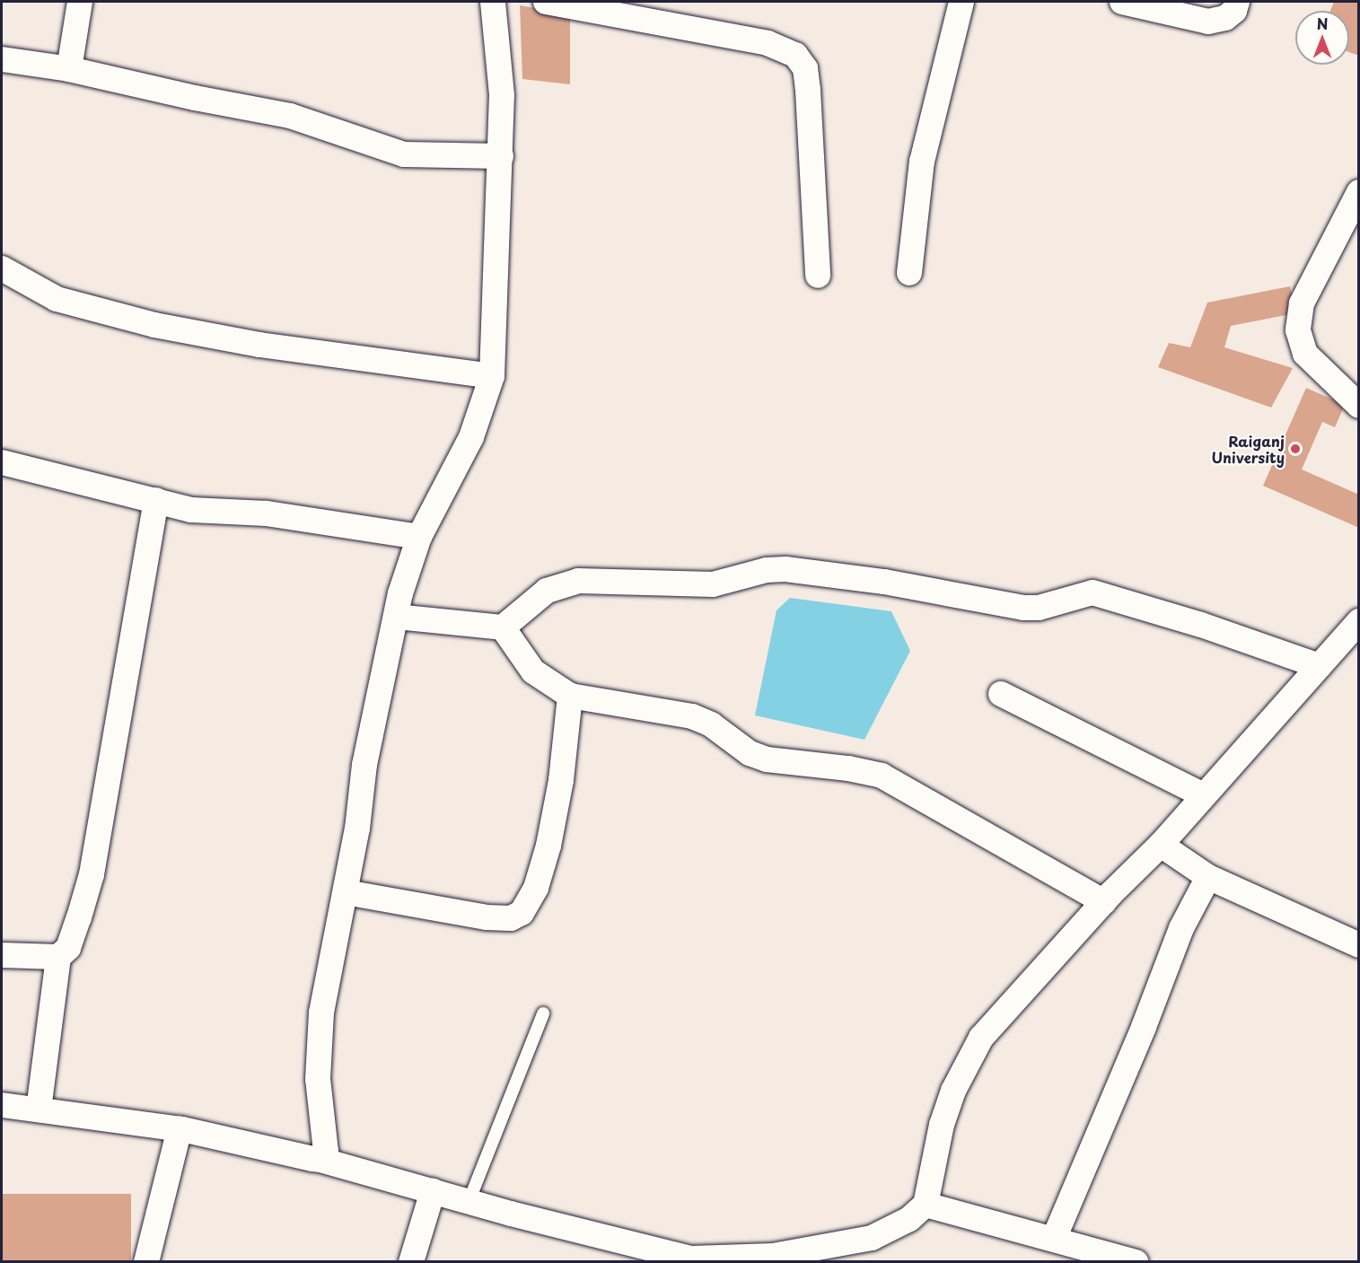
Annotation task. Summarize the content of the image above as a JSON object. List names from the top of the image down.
{
  "places": ["Raiganj University"],
  "north": "top"
}
